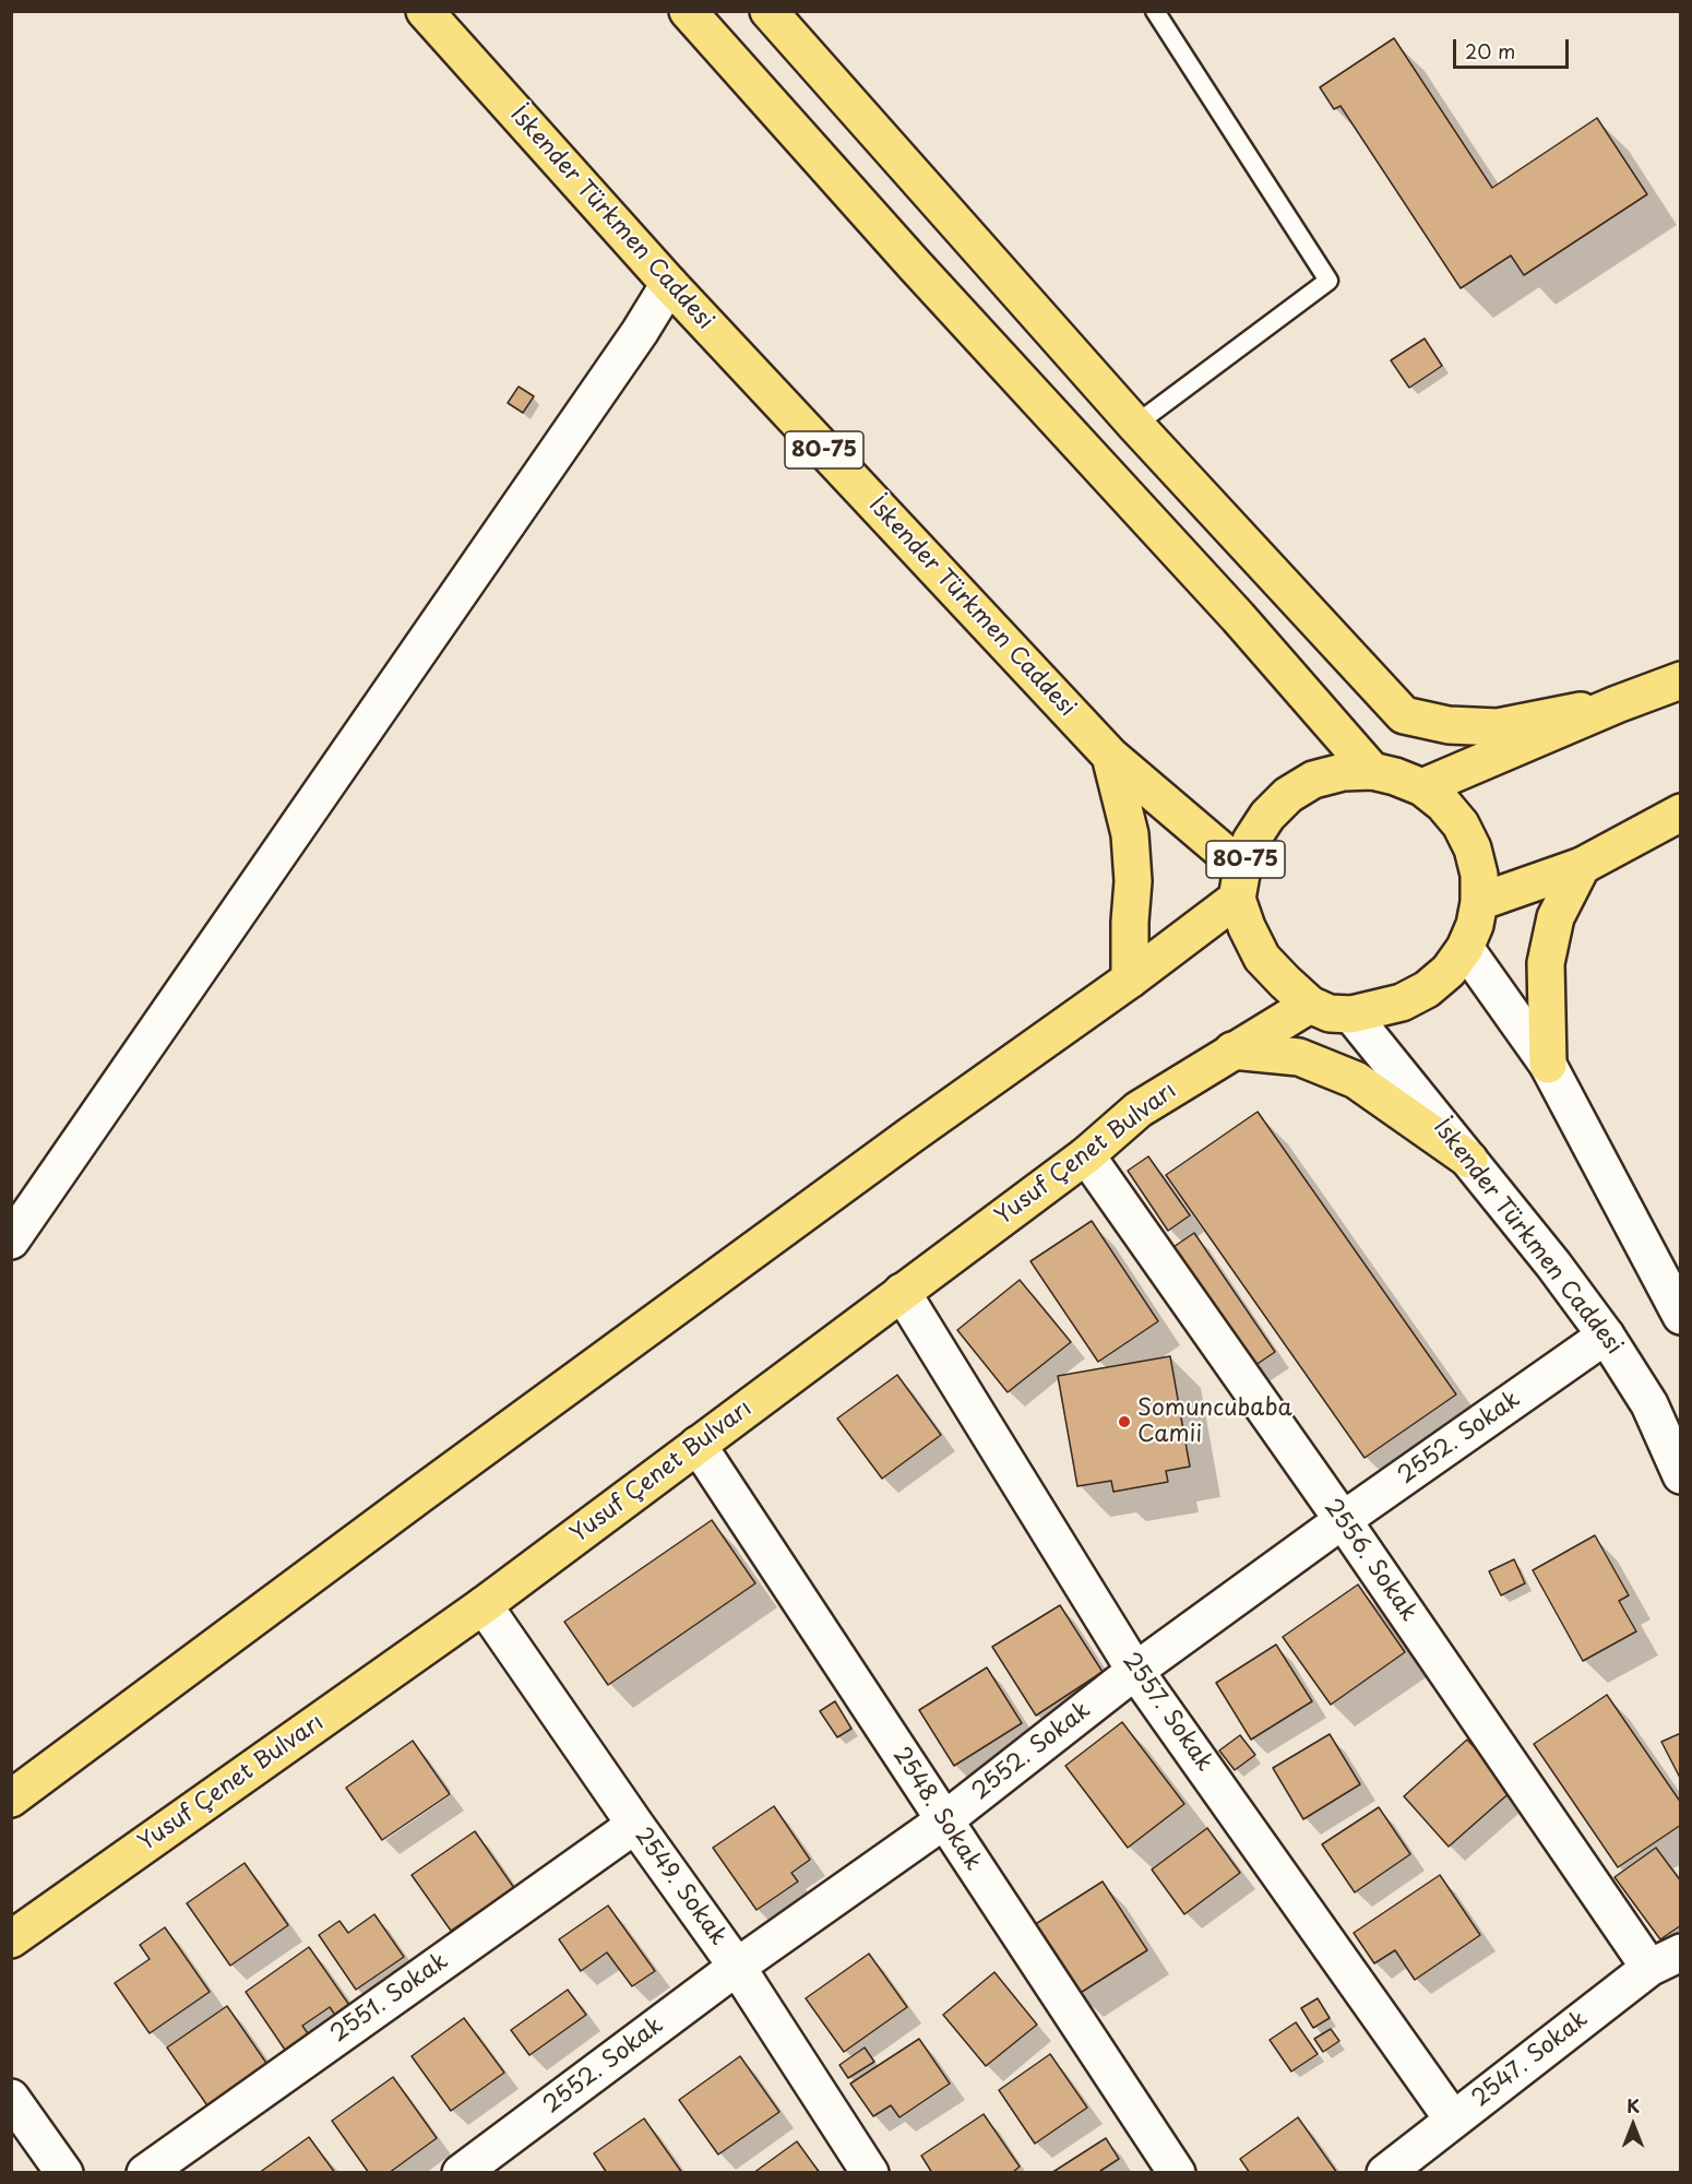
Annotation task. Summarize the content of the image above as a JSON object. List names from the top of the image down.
{
  "streets": {
    "main road": ["İskender Türkmen Caddesi", "80-75", "Yusuf Çenet Bulvarı"],
    "street": [
      "2552. Sokak",
      "2556. Sokak",
      "2557. Sokak",
      "2548. Sokak",
      "2549. Sokak",
      "2551. Sokak",
      "2547. Sokak"
    ]
  },
  "crossings": [
    ["İskender Türkmen Caddesi", "80-75"],
    ["İskender Türkmen Caddesi", "2552. Sokak"],
    ["80-75", "Yusuf Çenet Bulvarı"],
    ["Yusuf Çenet Bulvarı", "2556. Sokak"],
    ["Yusuf Çenet Bulvarı", "2557. Sokak"],
    ["Yusuf Çenet Bulvarı", "2548. Sokak"],
    ["Yusuf Çenet Bulvarı", "2549. Sokak"],
    ["2552. Sokak", "2556. Sokak"],
    ["2552. Sokak", "2557. Sokak"],
    ["2552. Sokak", "2548. Sokak"],
    ["2552. Sokak", "2549. Sokak"],
    ["2556. Sokak", "2547. Sokak"],
    ["2557. Sokak", "2547. Sokak"],
    ["2549. Sokak", "2551. Sokak"]
  ],
  "places": ["Somuncubaba Camii"],
  "scale_bar": "20 m",
  "north": "top"
}
